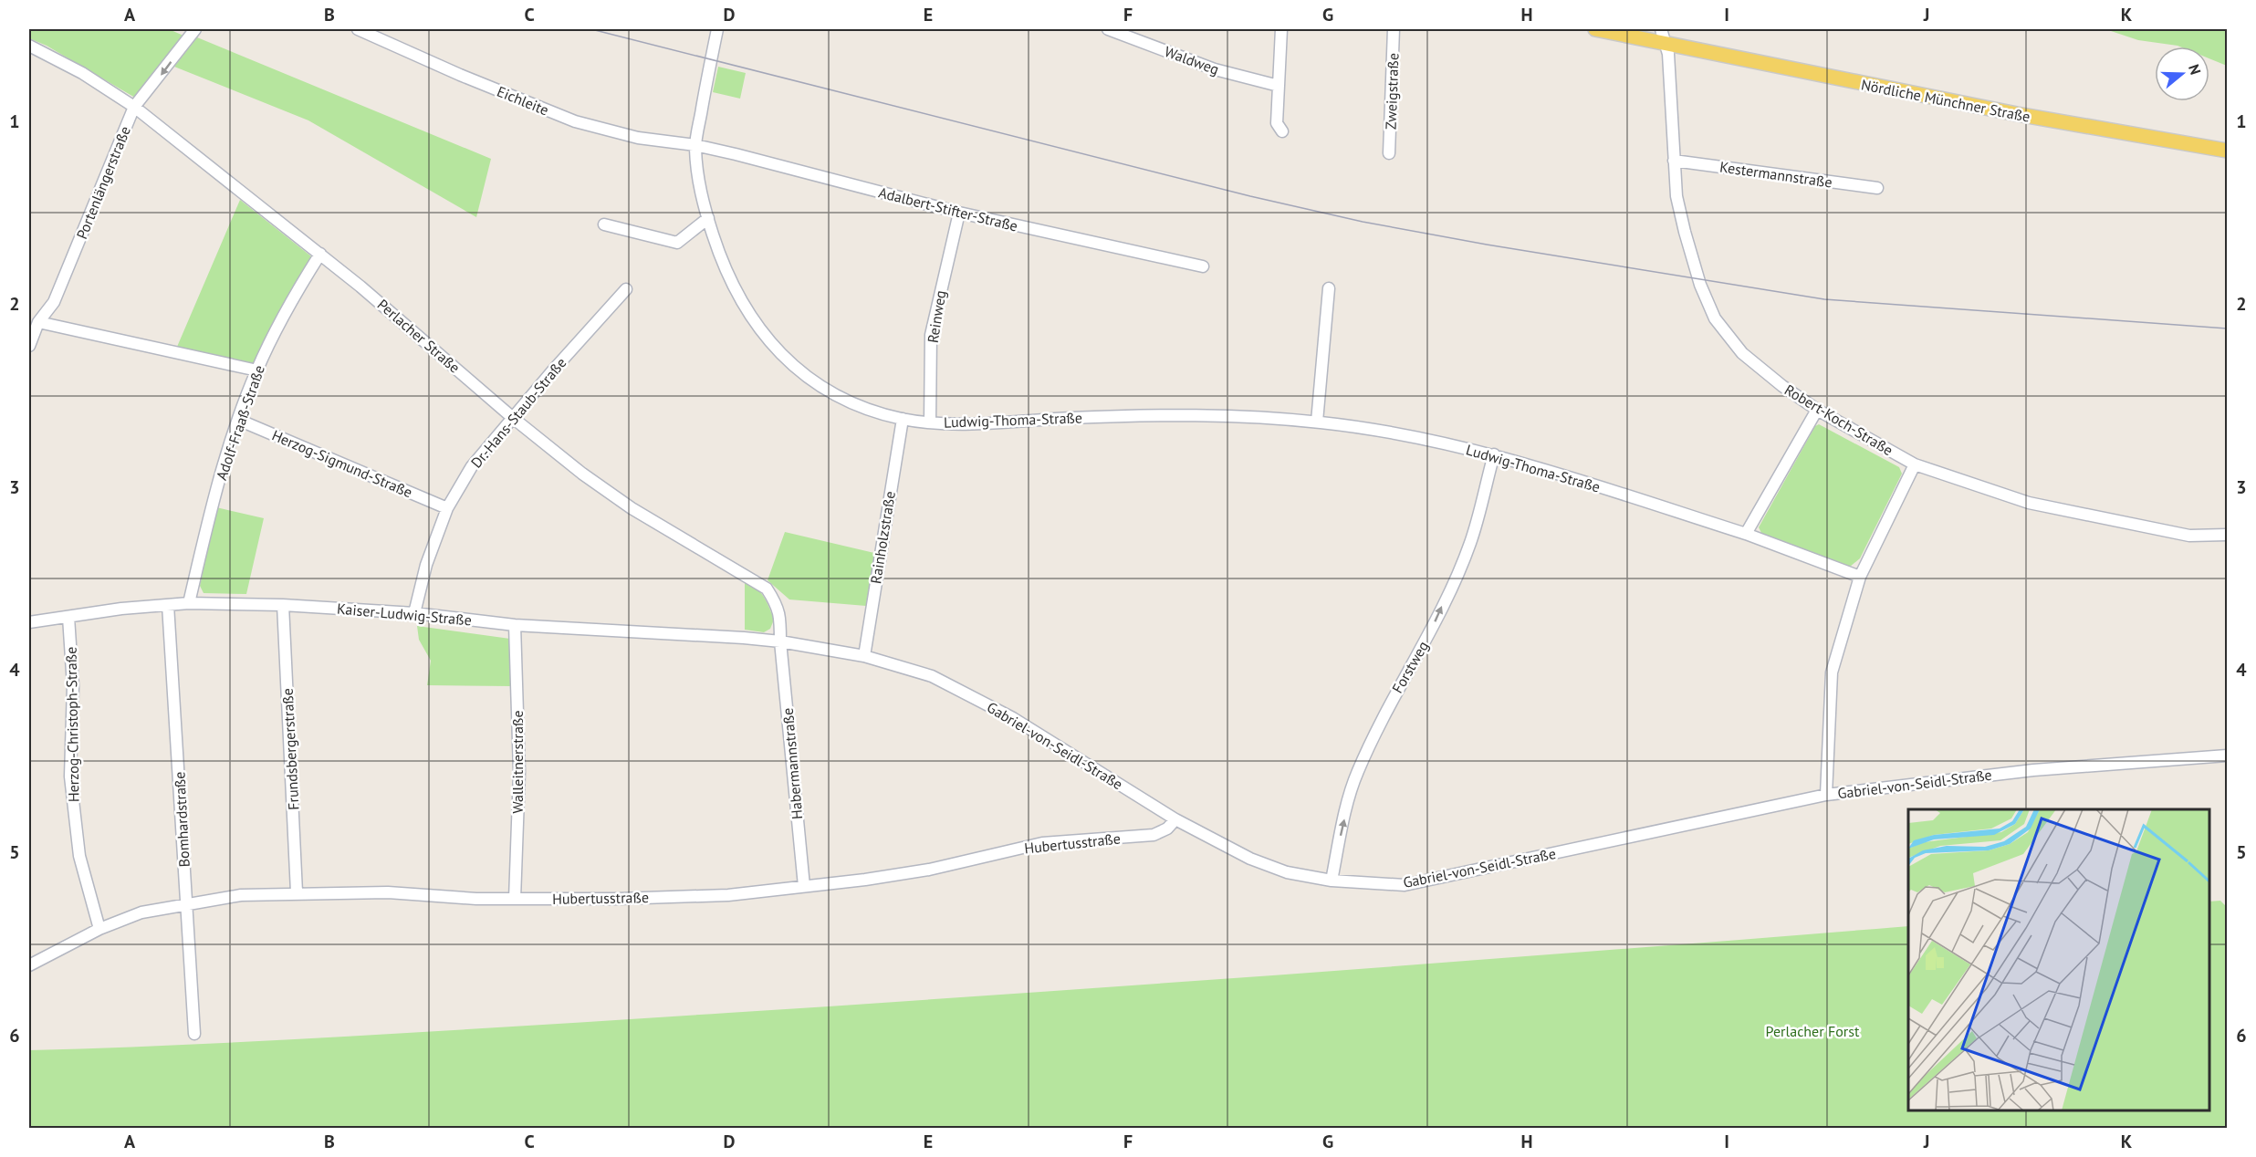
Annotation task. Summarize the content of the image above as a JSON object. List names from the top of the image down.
{
  "streets": {
    "main road": ["Nördliche Münchner Straße"],
    "street": [
      "Waldweg",
      "Zweigstraße",
      "Eichleite",
      "Kestermannstraße",
      "Portenlängerstraße",
      "Adalbert-Stifter-Straße",
      "Reinweg",
      "Perlacher Straße",
      "Dr.-Hans-Staub-Straße",
      "Ludwig-Thoma-Straße",
      "Robert-Koch-Straße",
      "Adolf-Fraaß-Straße",
      "Herzog-Sigmund-Straße",
      "Rainholzstraße",
      "Kaiser-Ludwig-Straße",
      "Forstweg",
      "Herzog-Christoph-Straße",
      "Gabriel-von-Seidl-Straße",
      "Frundsbergerstraße",
      "Walleitnerstraße",
      "Habermannstraße",
      "Bomhardstraße",
      "Hubertusstraße"
    ]
  },
  "crossings": [
    ["Eichleite", "Adalbert-Stifter-Straße"],
    ["Eichleite", "Ludwig-Thoma-Straße"],
    ["Nördliche Münchner Straße", "Robert-Koch-Straße"],
    ["Kestermannstraße", "Robert-Koch-Straße"],
    ["Portenlängerstraße", "Perlacher Straße"],
    ["Adalbert-Stifter-Straße", "Reinweg"],
    ["Adalbert-Stifter-Straße", "Ludwig-Thoma-Straße"],
    ["Reinweg", "Ludwig-Thoma-Straße"],
    ["Perlacher Straße", "Dr.-Hans-Staub-Straße"],
    ["Perlacher Straße", "Adolf-Fraaß-Straße"],
    ["Perlacher Straße", "Kaiser-Ludwig-Straße"],
    ["Perlacher Straße", "Gabriel-von-Seidl-Straße"],
    ["Perlacher Straße", "Habermannstraße"],
    ["Dr.-Hans-Staub-Straße", "Herzog-Sigmund-Straße"],
    ["Dr.-Hans-Staub-Straße", "Kaiser-Ludwig-Straße"],
    ["Ludwig-Thoma-Straße", "Rainholzstraße"],
    ["Ludwig-Thoma-Straße", "Forstweg"],
    ["Adolf-Fraaß-Straße", "Herzog-Sigmund-Straße"],
    ["Adolf-Fraaß-Straße", "Kaiser-Ludwig-Straße"],
    ["Rainholzstraße", "Gabriel-von-Seidl-Straße"],
    ["Kaiser-Ludwig-Straße", "Herzog-Christoph-Straße"],
    ["Kaiser-Ludwig-Straße", "Gabriel-von-Seidl-Straße"],
    ["Kaiser-Ludwig-Straße", "Frundsbergerstraße"],
    ["Kaiser-Ludwig-Straße", "Walleitnerstraße"],
    ["Kaiser-Ludwig-Straße", "Habermannstraße"],
    ["Kaiser-Ludwig-Straße", "Bomhardstraße"],
    ["Forstweg", "Gabriel-von-Seidl-Straße"],
    ["Herzog-Christoph-Straße", "Hubertusstraße"],
    ["Gabriel-von-Seidl-Straße", "Habermannstraße"],
    ["Gabriel-von-Seidl-Straße", "Hubertusstraße"],
    ["Frundsbergerstraße", "Hubertusstraße"],
    ["Walleitnerstraße", "Hubertusstraße"],
    ["Habermannstraße", "Hubertusstraße"],
    ["Bomhardstraße", "Hubertusstraße"]
  ],
  "one_way": ["Forstweg"],
  "parks": ["Perlacher Forst"],
  "north": "right",
  "grid": {
    "columns": [
      "A",
      "B",
      "C",
      "D",
      "E",
      "F",
      "G",
      "H",
      "I",
      "J",
      "K"
    ],
    "rows": [
      "1",
      "2",
      "3",
      "4",
      "5",
      "6"
    ]
  }
}
